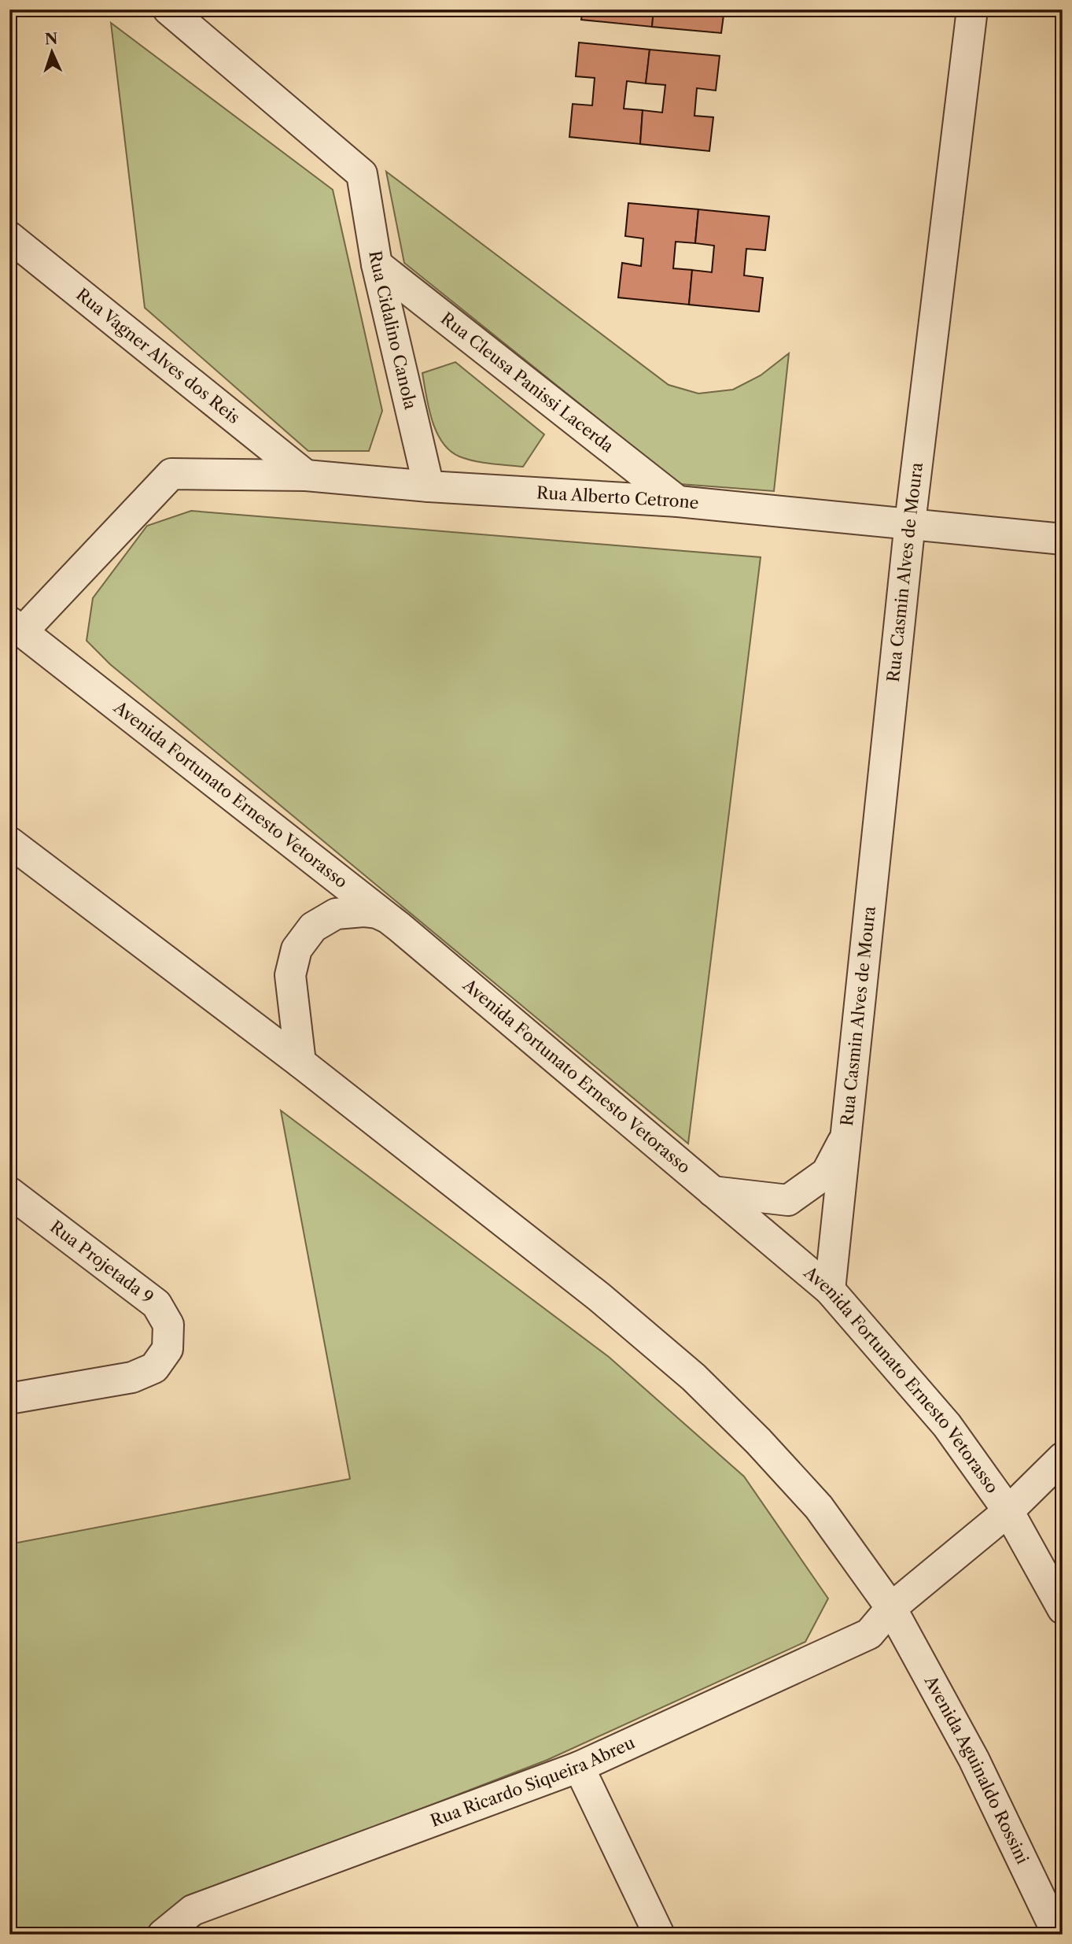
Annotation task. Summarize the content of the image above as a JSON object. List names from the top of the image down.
{
  "streets": {
    "street": [
      "Rua Cidalino Canola",
      "Rua Vagner Alves dos Reis",
      "Rua Cleusa Panissi Lacerda",
      "Rua Alberto Cetrone",
      "Rua Casmin Alves de Moura",
      "Avenida Fortunato Ernesto Vetorasso",
      "Rua Projetada 9",
      "Avenida Aguinaldo Rossini",
      "Rua Ricardo Siqueira Abreu"
    ]
  },
  "crossings": [
    ["Rua Cidalino Canola", "Rua Cleusa Panissi Lacerda"],
    ["Rua Cidalino Canola", "Rua Alberto Cetrone"],
    ["Rua Vagner Alves dos Reis", "Rua Alberto Cetrone"],
    ["Rua Cleusa Panissi Lacerda", "Rua Alberto Cetrone"],
    ["Rua Alberto Cetrone", "Rua Casmin Alves de Moura"],
    ["Rua Alberto Cetrone", "Avenida Fortunato Ernesto Vetorasso"],
    ["Rua Casmin Alves de Moura", "Avenida Fortunato Ernesto Vetorasso"],
    ["Avenida Fortunato Ernesto Vetorasso", "Rua Ricardo Siqueira Abreu"],
    ["Avenida Aguinaldo Rossini", "Rua Ricardo Siqueira Abreu"]
  ],
  "north": "top"
}
